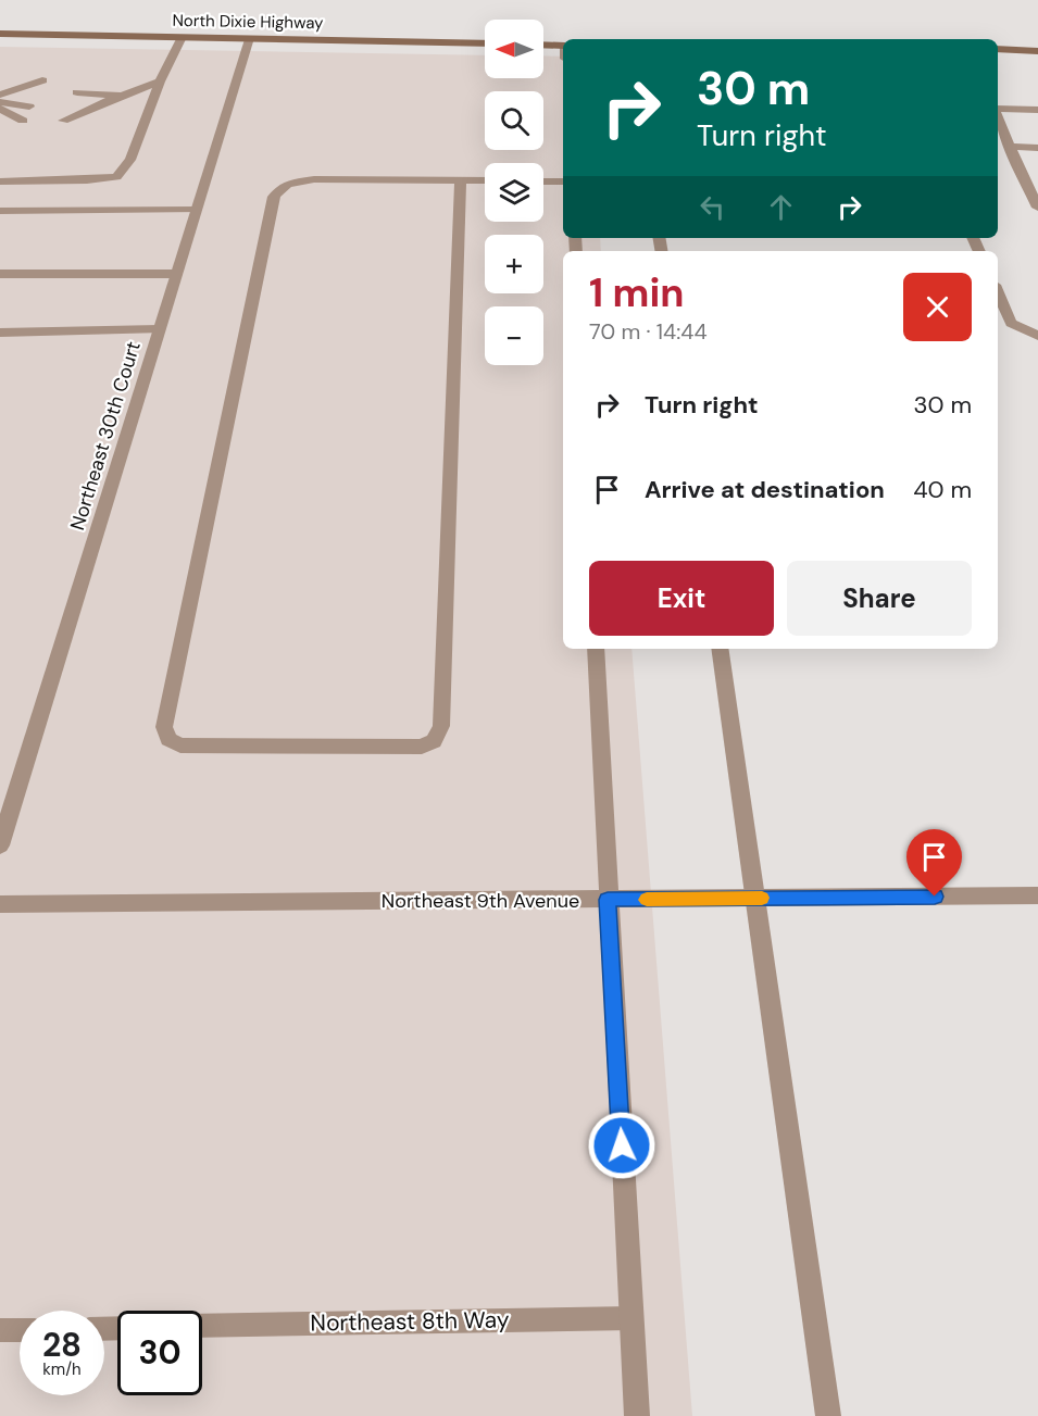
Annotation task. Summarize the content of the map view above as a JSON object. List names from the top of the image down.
{
  "streets": {
    "main road": ["North Dixie Highway"],
    "street": ["Northeast 30th Court", "Northeast 9th Avenue", "Northeast 8th Way"]
  },
  "crossings": [
    ["North Dixie Highway", "Northeast 30th Court"]
  ],
  "north": "left",
  "page": {
    "map_buttons": ["+", "−"],
    "turn": ["30 m", "Turn right"],
    "heading": ["1 min", "70 m · 14:44"],
    "list": [
      {
        "name": "Turn right",
        "value": "30 m"
      },
      {
        "name": "Arrive at destination",
        "value": "40 m"
      }
    ],
    "buttons": ["Exit", "Share"],
    "speed": "28 km/h",
    "limit": "30"
  }
}
